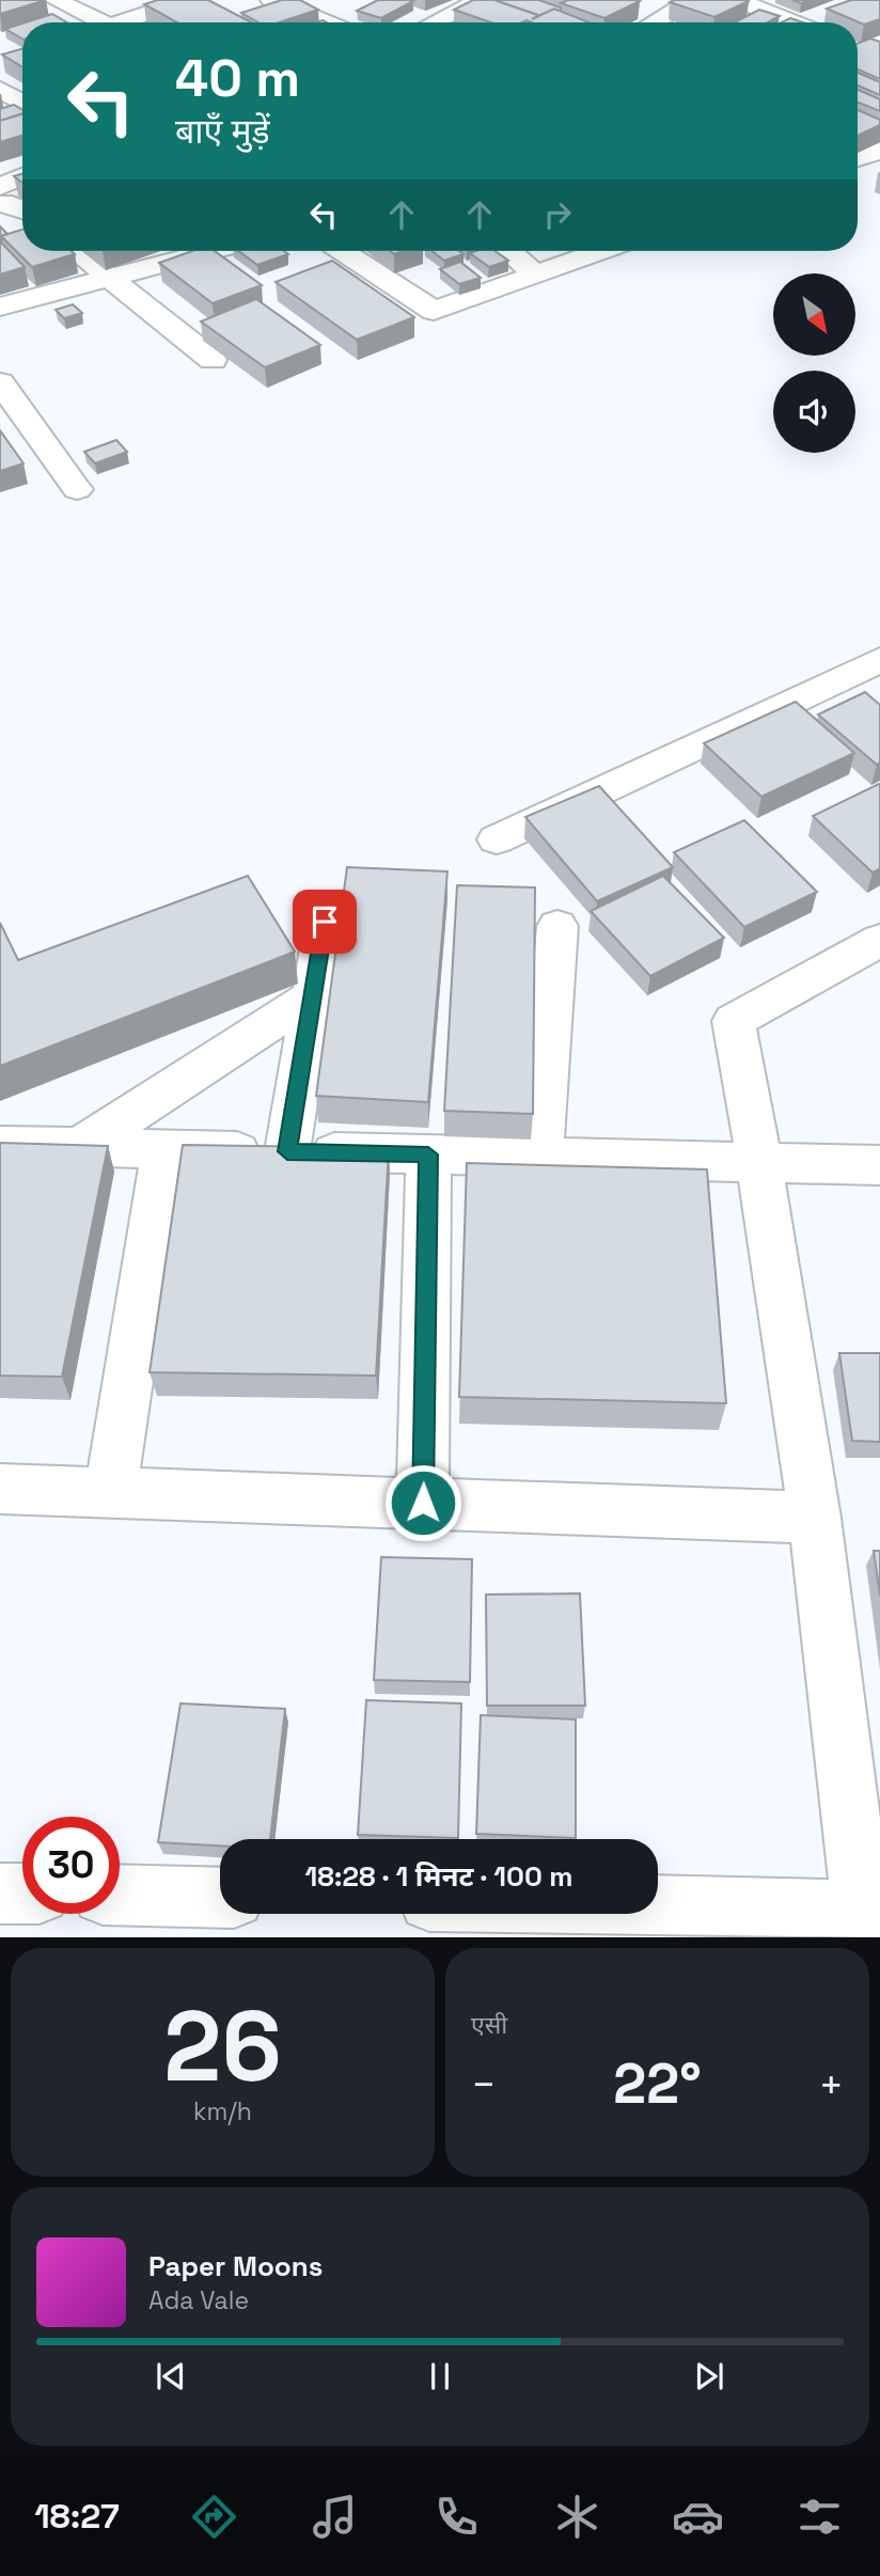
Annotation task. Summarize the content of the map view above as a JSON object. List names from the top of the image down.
{
  "north": "bottom right",
  "page": {
    "turn": ["40 m", "बाएँ मुड़ें"],
    "limit": "30",
    "trip": "18:28 · 1 मिनट · 100 m",
    "tile": [
      ["26", "km/h"],
      "एसी"
    ],
    "heat": ["−", "22°", "+"],
    "song": ["Paper Moons", "Ada Vale"],
    "tabs": "18:27"
  }
}
